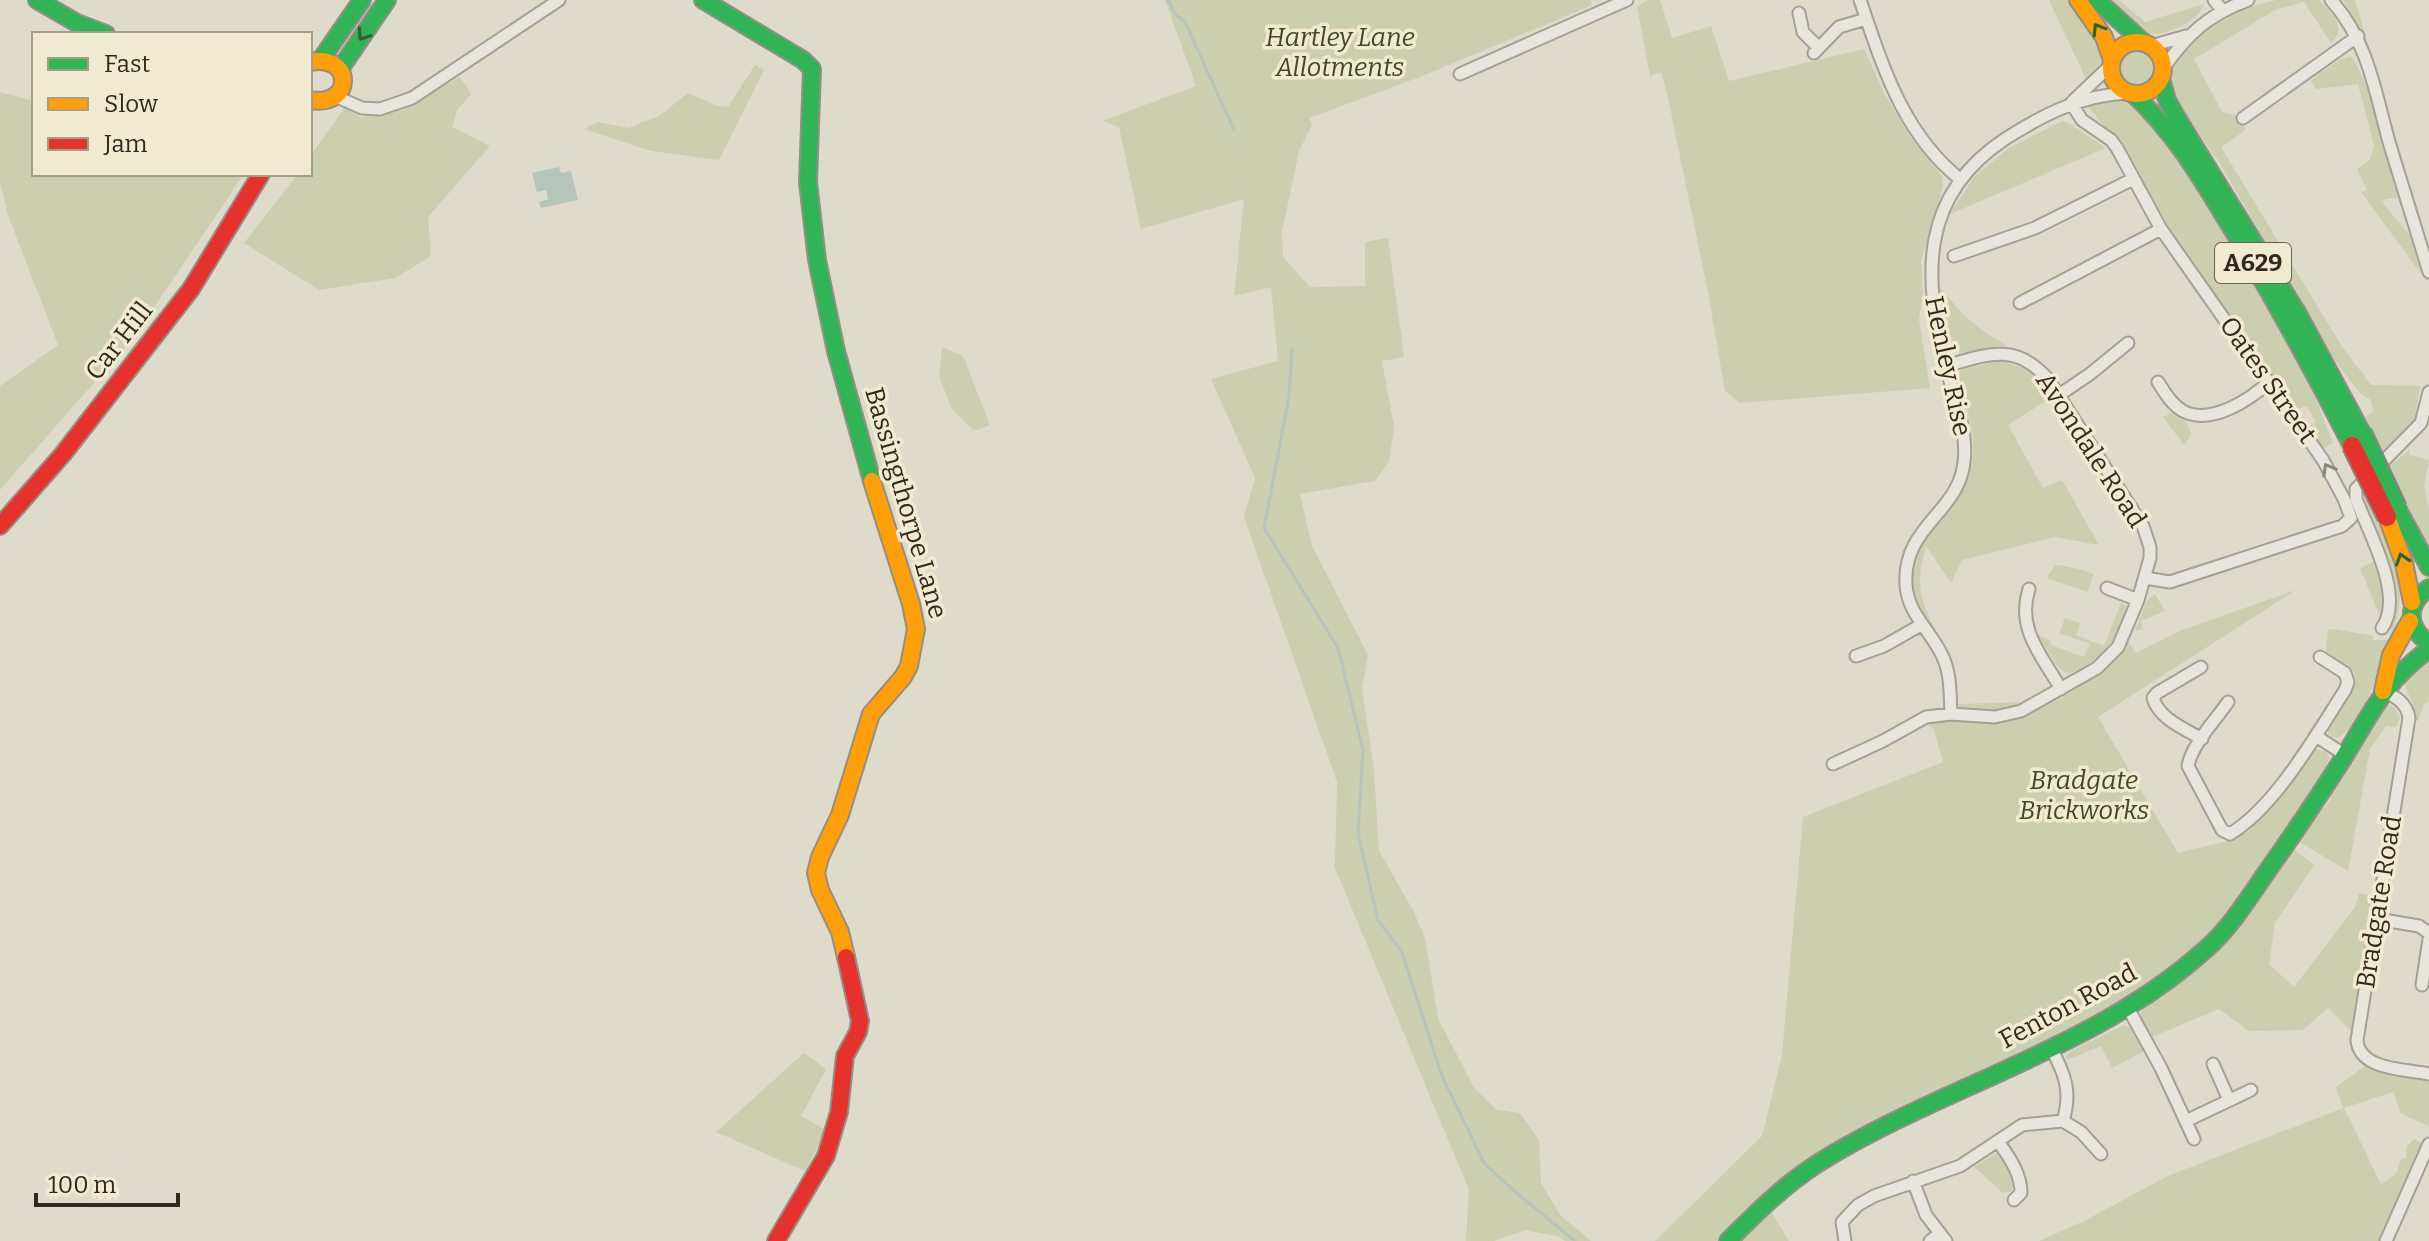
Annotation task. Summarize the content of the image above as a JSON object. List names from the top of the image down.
{
  "streets": {
    "street": [
      "A629",
      "Car Hill",
      "Henley Rise",
      "Oates Street",
      "Avondale Road",
      "Bassingthorpe Lane",
      "Bradgate Road",
      "Fenton Road"
    ]
  },
  "crossings": [
    ["A629", "Henley Rise"],
    ["A629", "Fenton Road"],
    ["Henley Rise", "Oates Street"],
    ["Henley Rise", "Avondale Road"],
    ["Oates Street", "Avondale Road"],
    ["Bradgate Road", "Fenton Road"]
  ],
  "parks": ["Hartley Lane Allotments", "Bradgate Brickworks"],
  "legend": ["Fast", "Slow", "Jam"],
  "scale_bar": "100 m"
}
